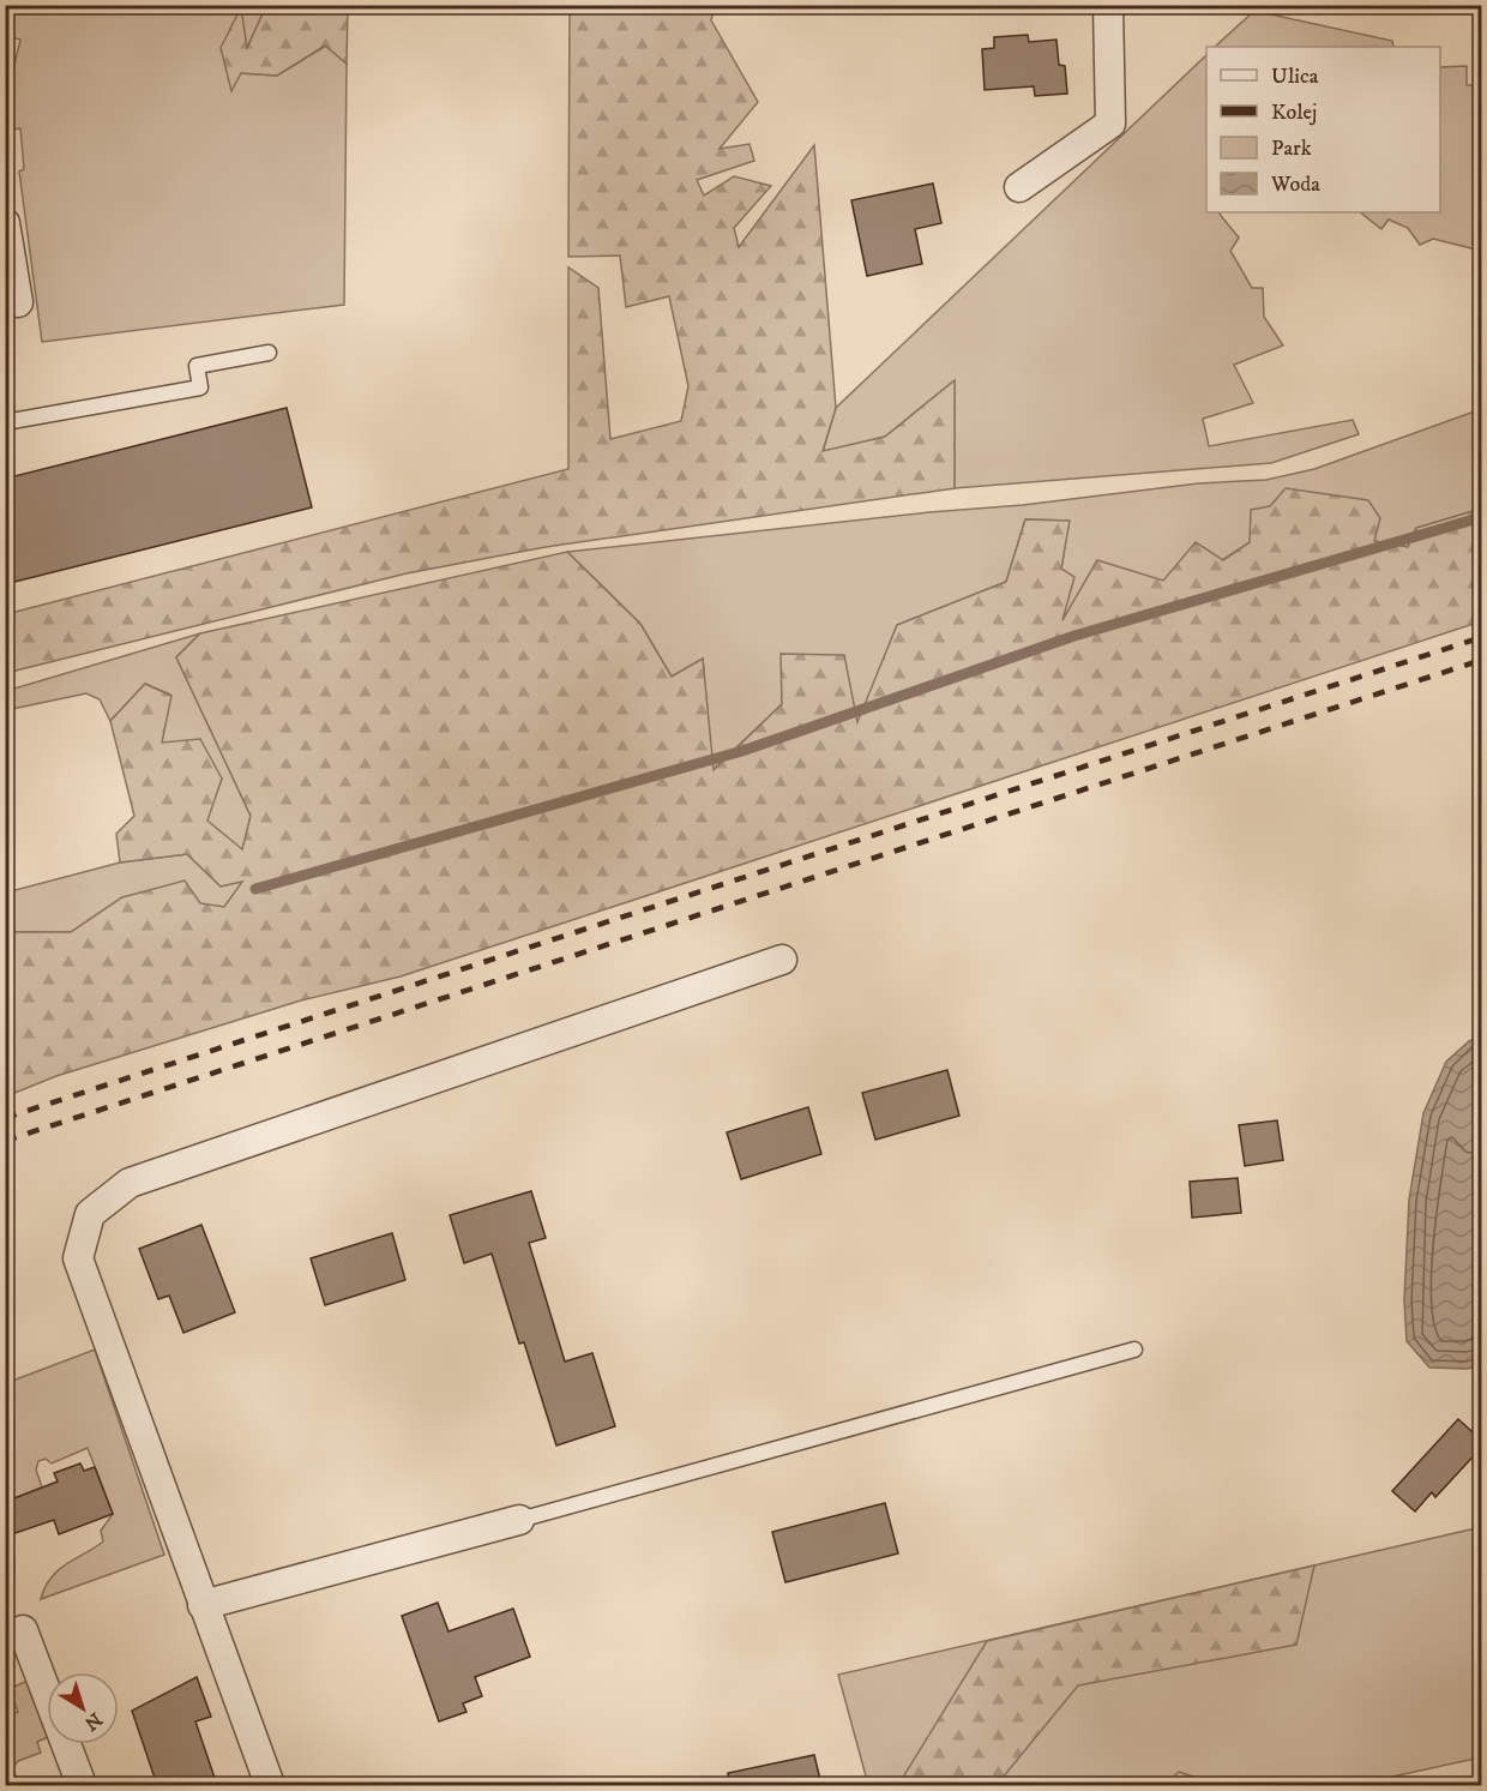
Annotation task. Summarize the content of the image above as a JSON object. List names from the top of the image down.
{
  "legend": [
    "Ulica",
    "Kolej",
    "Park",
    "Woda"
  ],
  "north": "bottom right"
}
